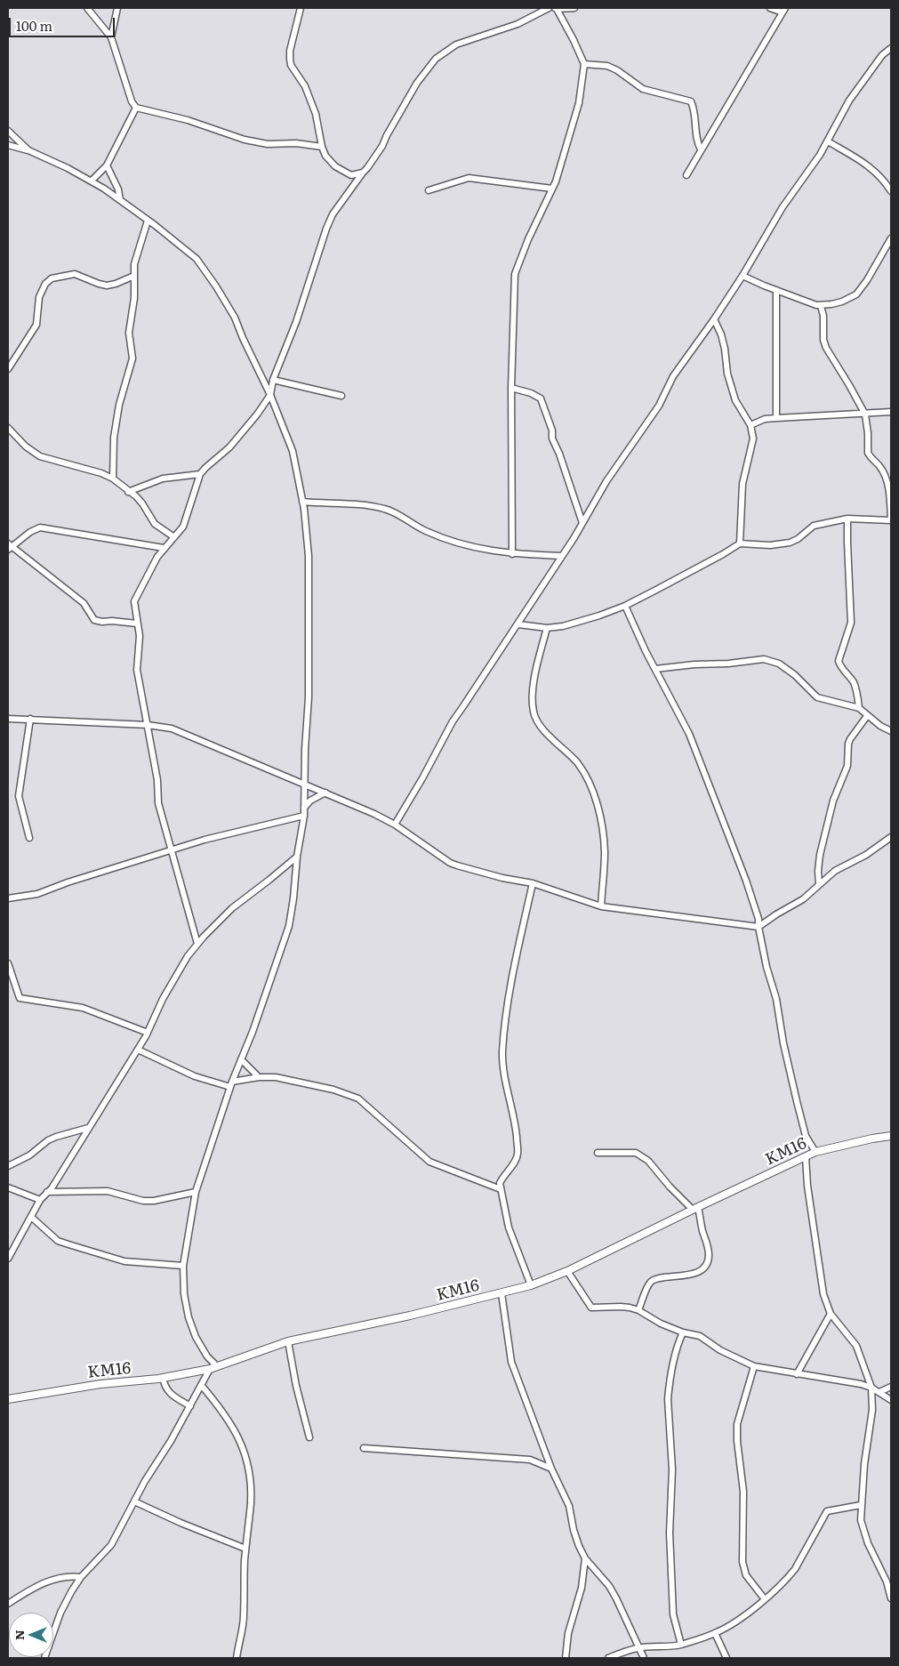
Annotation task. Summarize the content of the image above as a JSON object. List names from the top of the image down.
{
  "streets": {
    "street": ["KM16"]
  },
  "scale_bar": "100 m",
  "north": "left"
}
